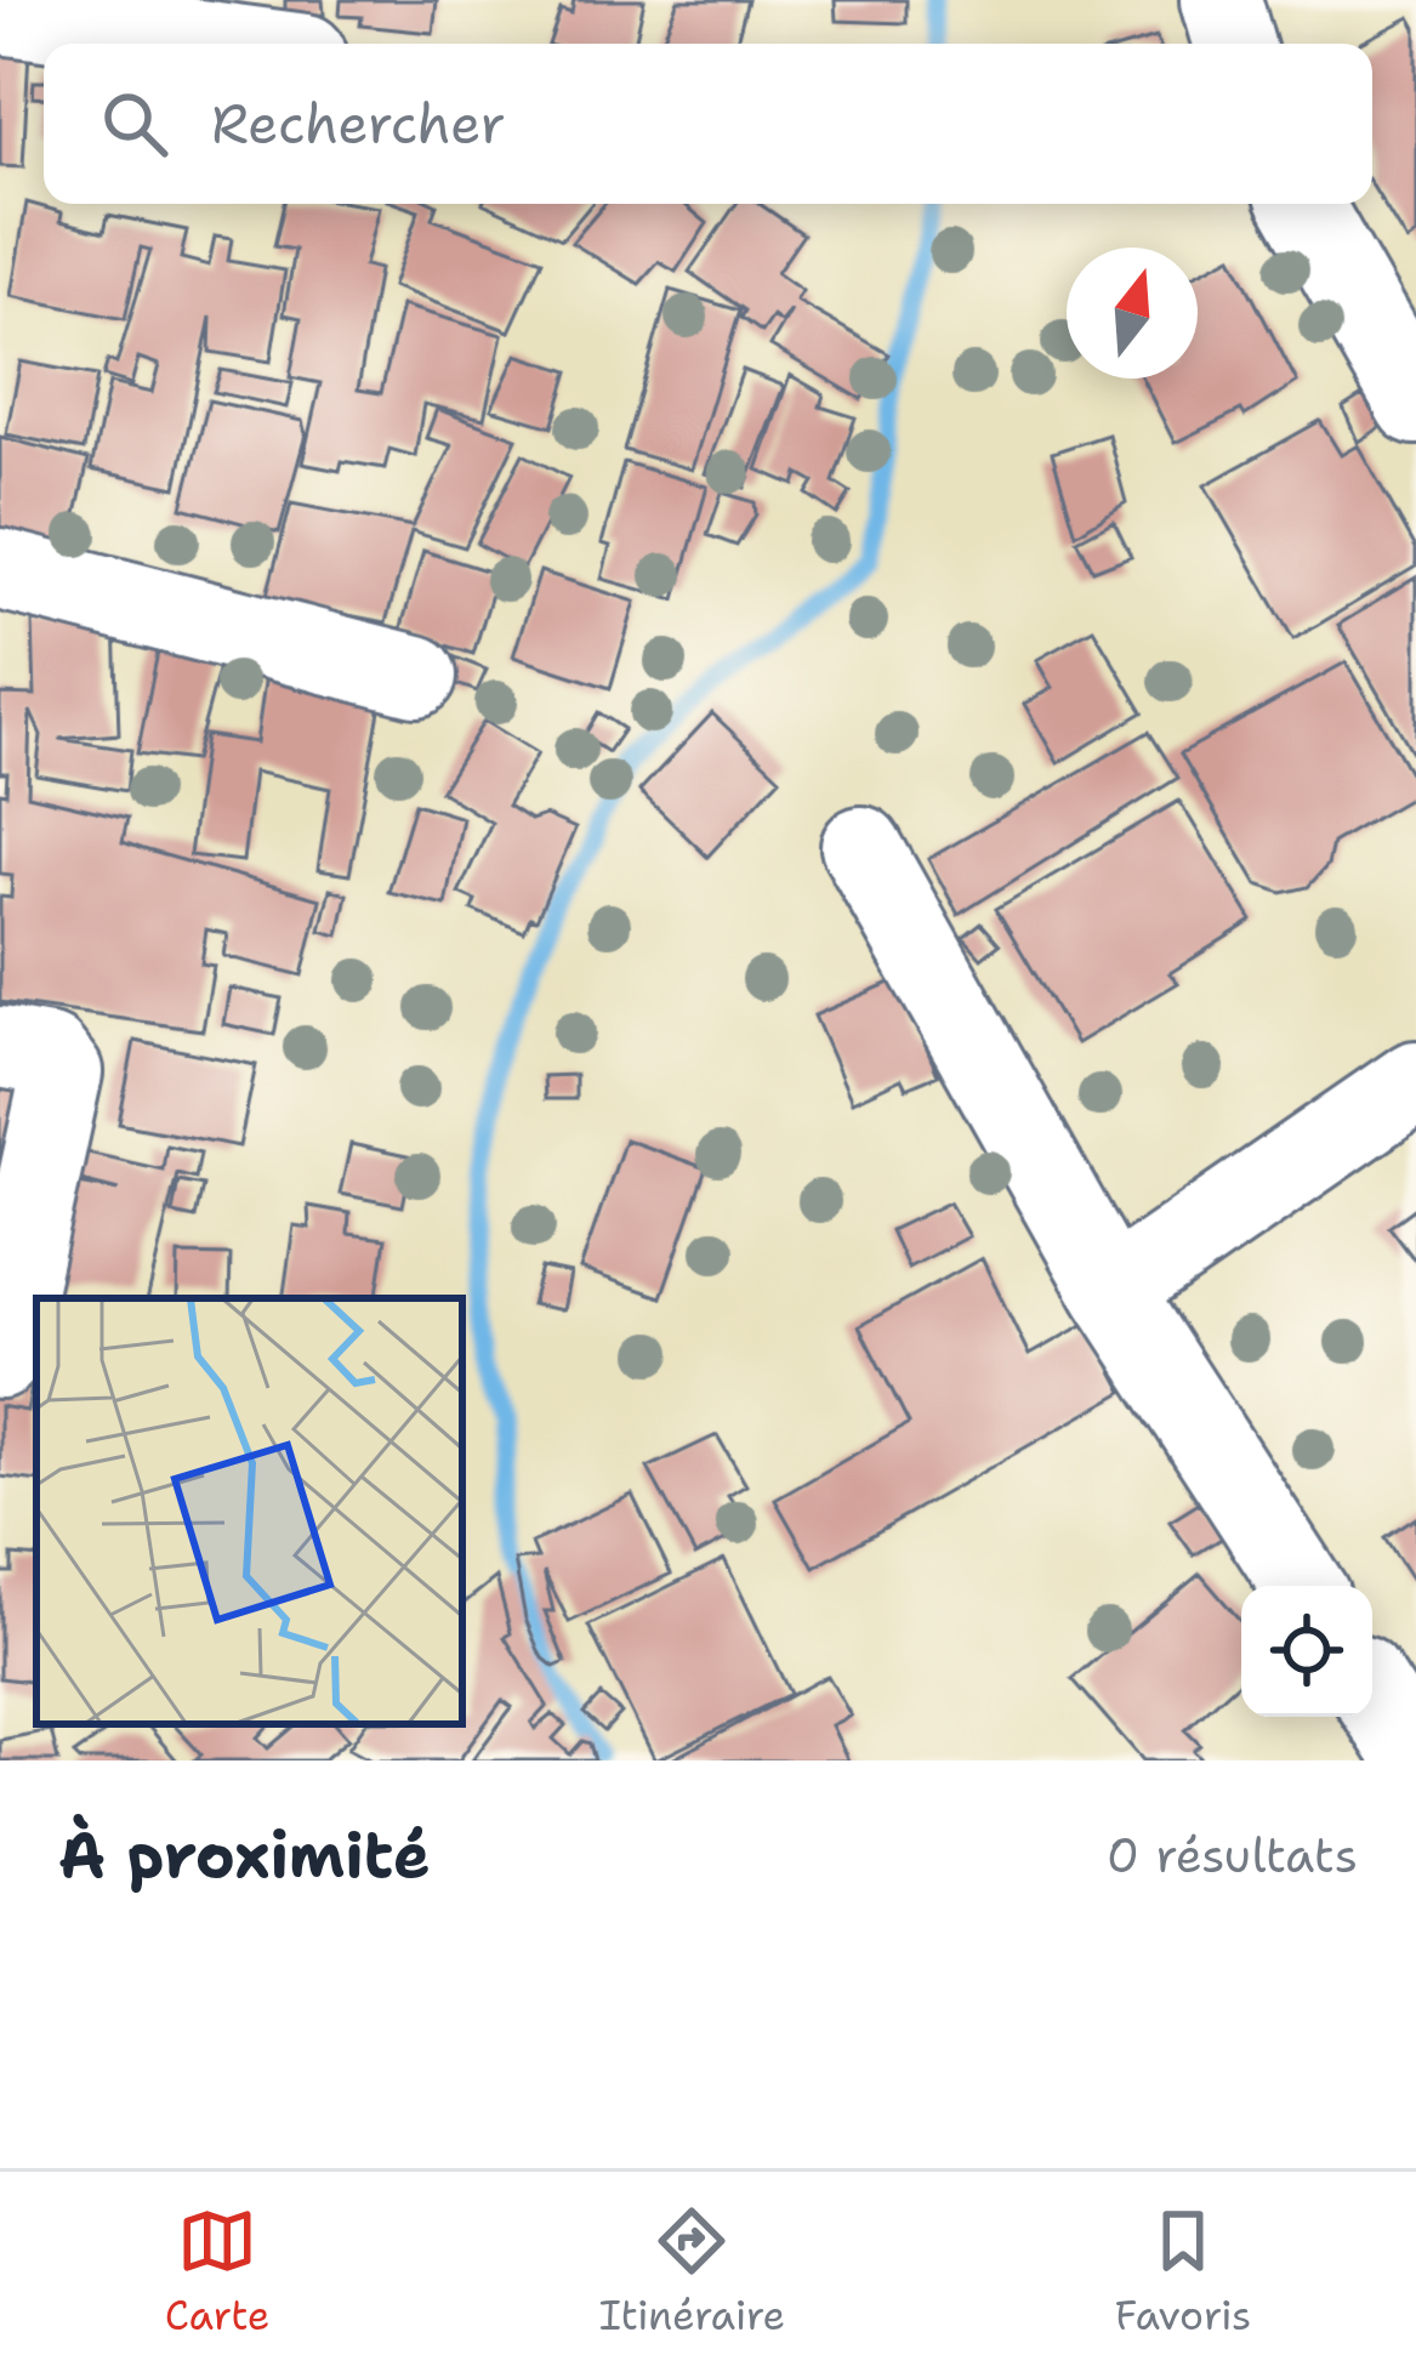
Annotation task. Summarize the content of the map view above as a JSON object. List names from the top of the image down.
{
  "north": "top",
  "page": {
    "search": "Rechercher",
    "heading": ["À proximité", "0 résultats"],
    "nav": ["Carte", "Itinéraire", "Favoris"]
  }
}
